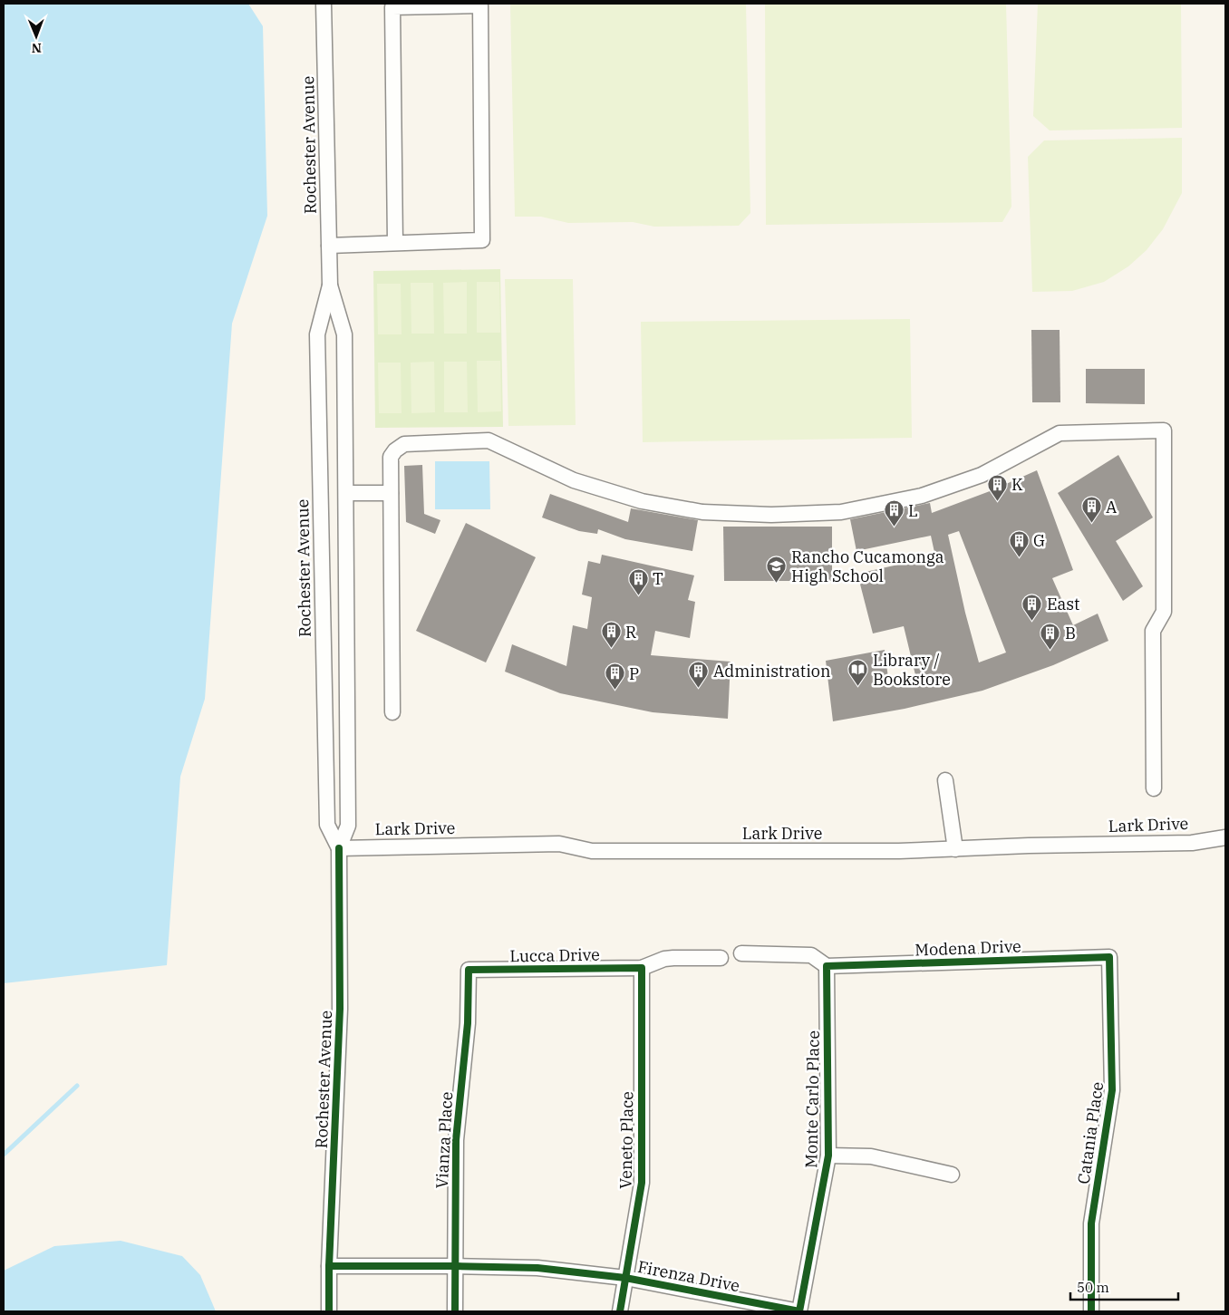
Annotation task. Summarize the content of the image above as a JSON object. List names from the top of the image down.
{
  "streets": {
    "street": [
      "Rochester Avenue",
      "Lark Drive",
      "Modena Drive",
      "Lucca Drive",
      "Monte Carlo Place",
      "Catania Place",
      "Vianza Place",
      "Veneto Place",
      "Firenza Drive"
    ]
  },
  "crossings": [
    ["Rochester Avenue", "Lark Drive"],
    ["Rochester Avenue", "Firenza Drive"],
    ["Modena Drive", "Monte Carlo Place"],
    ["Modena Drive", "Catania Place"],
    ["Lucca Drive", "Vianza Place"],
    ["Lucca Drive", "Veneto Place"],
    ["Monte Carlo Place", "Firenza Drive"],
    ["Vianza Place", "Firenza Drive"],
    ["Veneto Place", "Firenza Drive"]
  ],
  "places": {
    "building": [
      "K",
      "A",
      "L",
      "G",
      "T",
      "East",
      "R",
      "B",
      "Administration",
      "P"
    ],
    "school or university": ["Rancho Cucamonga High School"],
    "library": ["Library / Bookstore"]
  },
  "scale_bar": "50 m",
  "north": "bottom"
}
